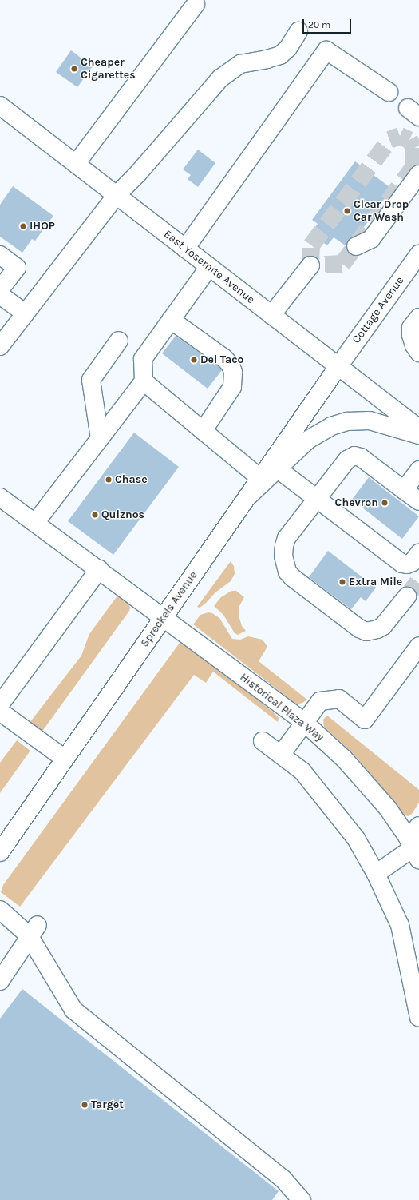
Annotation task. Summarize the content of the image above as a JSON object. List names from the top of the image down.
{
  "streets": {
    "street": [
      "East Yosemite Avenue",
      "Cottage Avenue",
      "Spreckels Avenue",
      "Historical Plaza Way"
    ]
  },
  "crossings": [
    ["East Yosemite Avenue", "Cottage Avenue"],
    ["East Yosemite Avenue", "Spreckels Avenue"],
    ["Cottage Avenue", "Spreckels Avenue"],
    ["Spreckels Avenue", "Historical Plaza Way"]
  ],
  "places": [
    "Cheaper Cigarettes",
    "Clear Drop Car Wash",
    "IHOP",
    "Del Taco",
    "Chase",
    "Chevron",
    "Quiznos",
    "Extra Mile",
    "Target"
  ],
  "scale_bar": "20 m"
}
